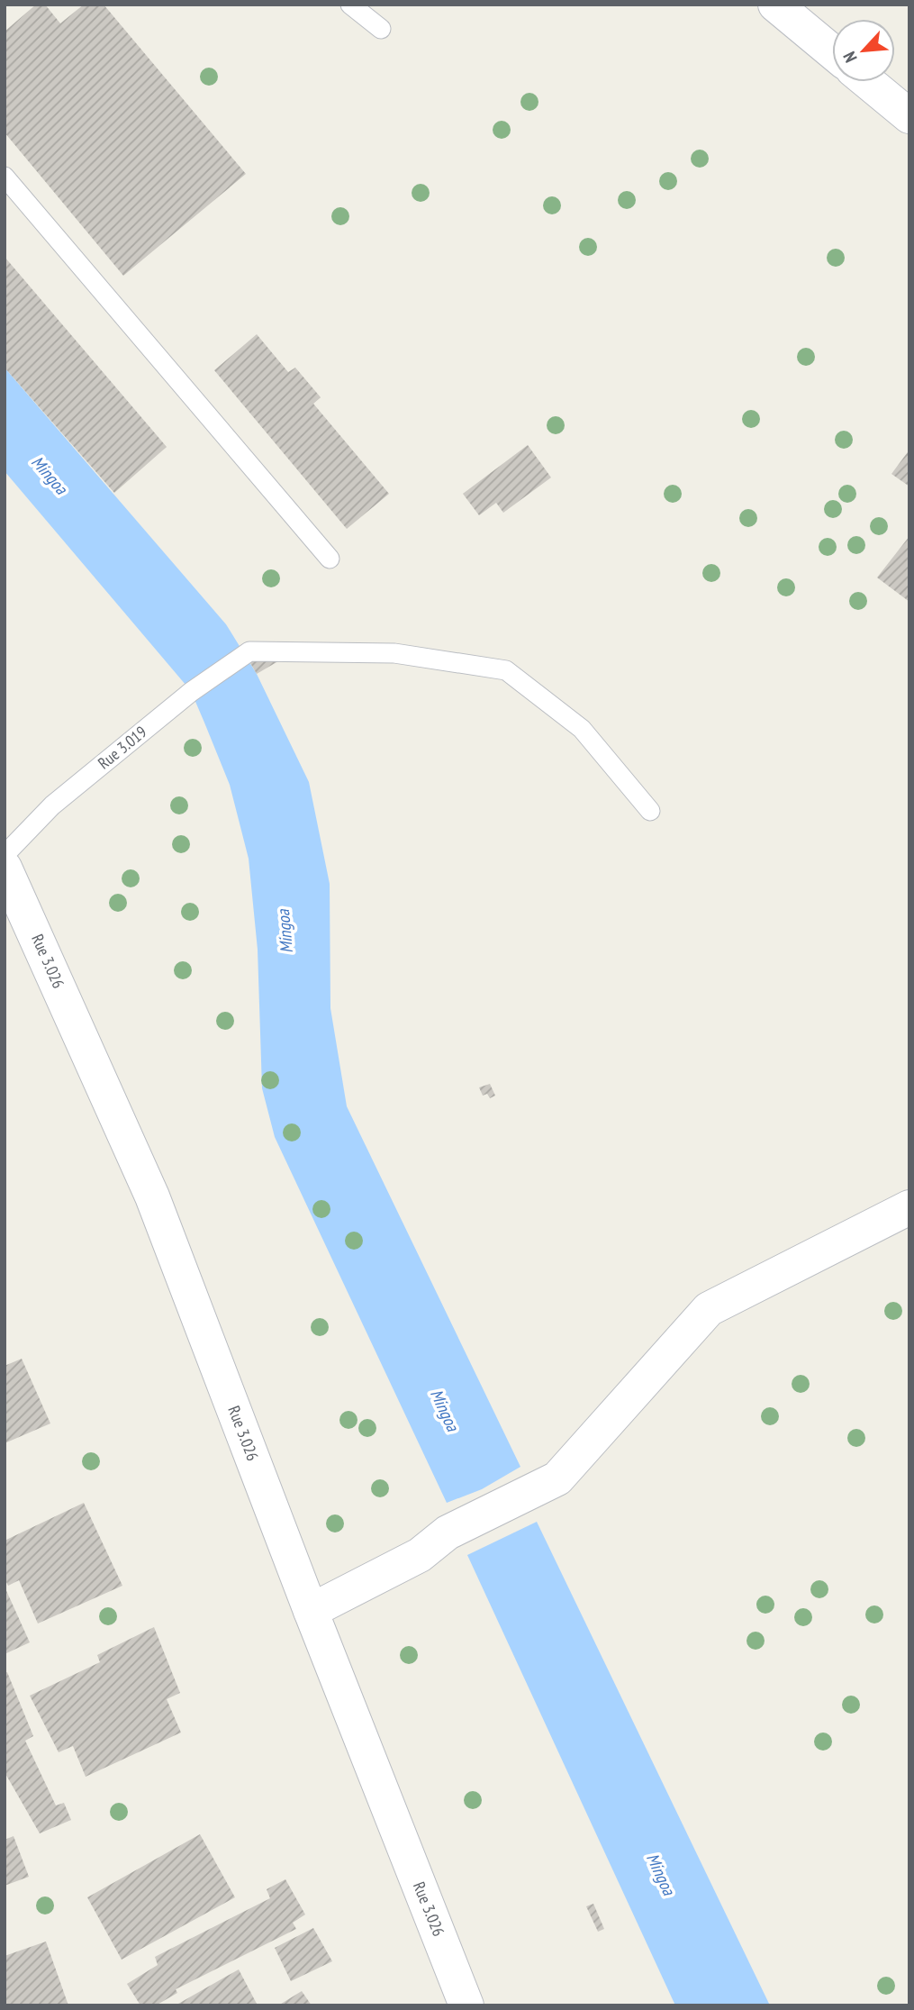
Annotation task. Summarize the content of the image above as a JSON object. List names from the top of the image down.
{
  "streets": {
    "street": ["Rue 3.026"],
    "lane": ["Rue 3.019"]
  },
  "water": ["Mingoa"],
  "north": "bottom left"
}
